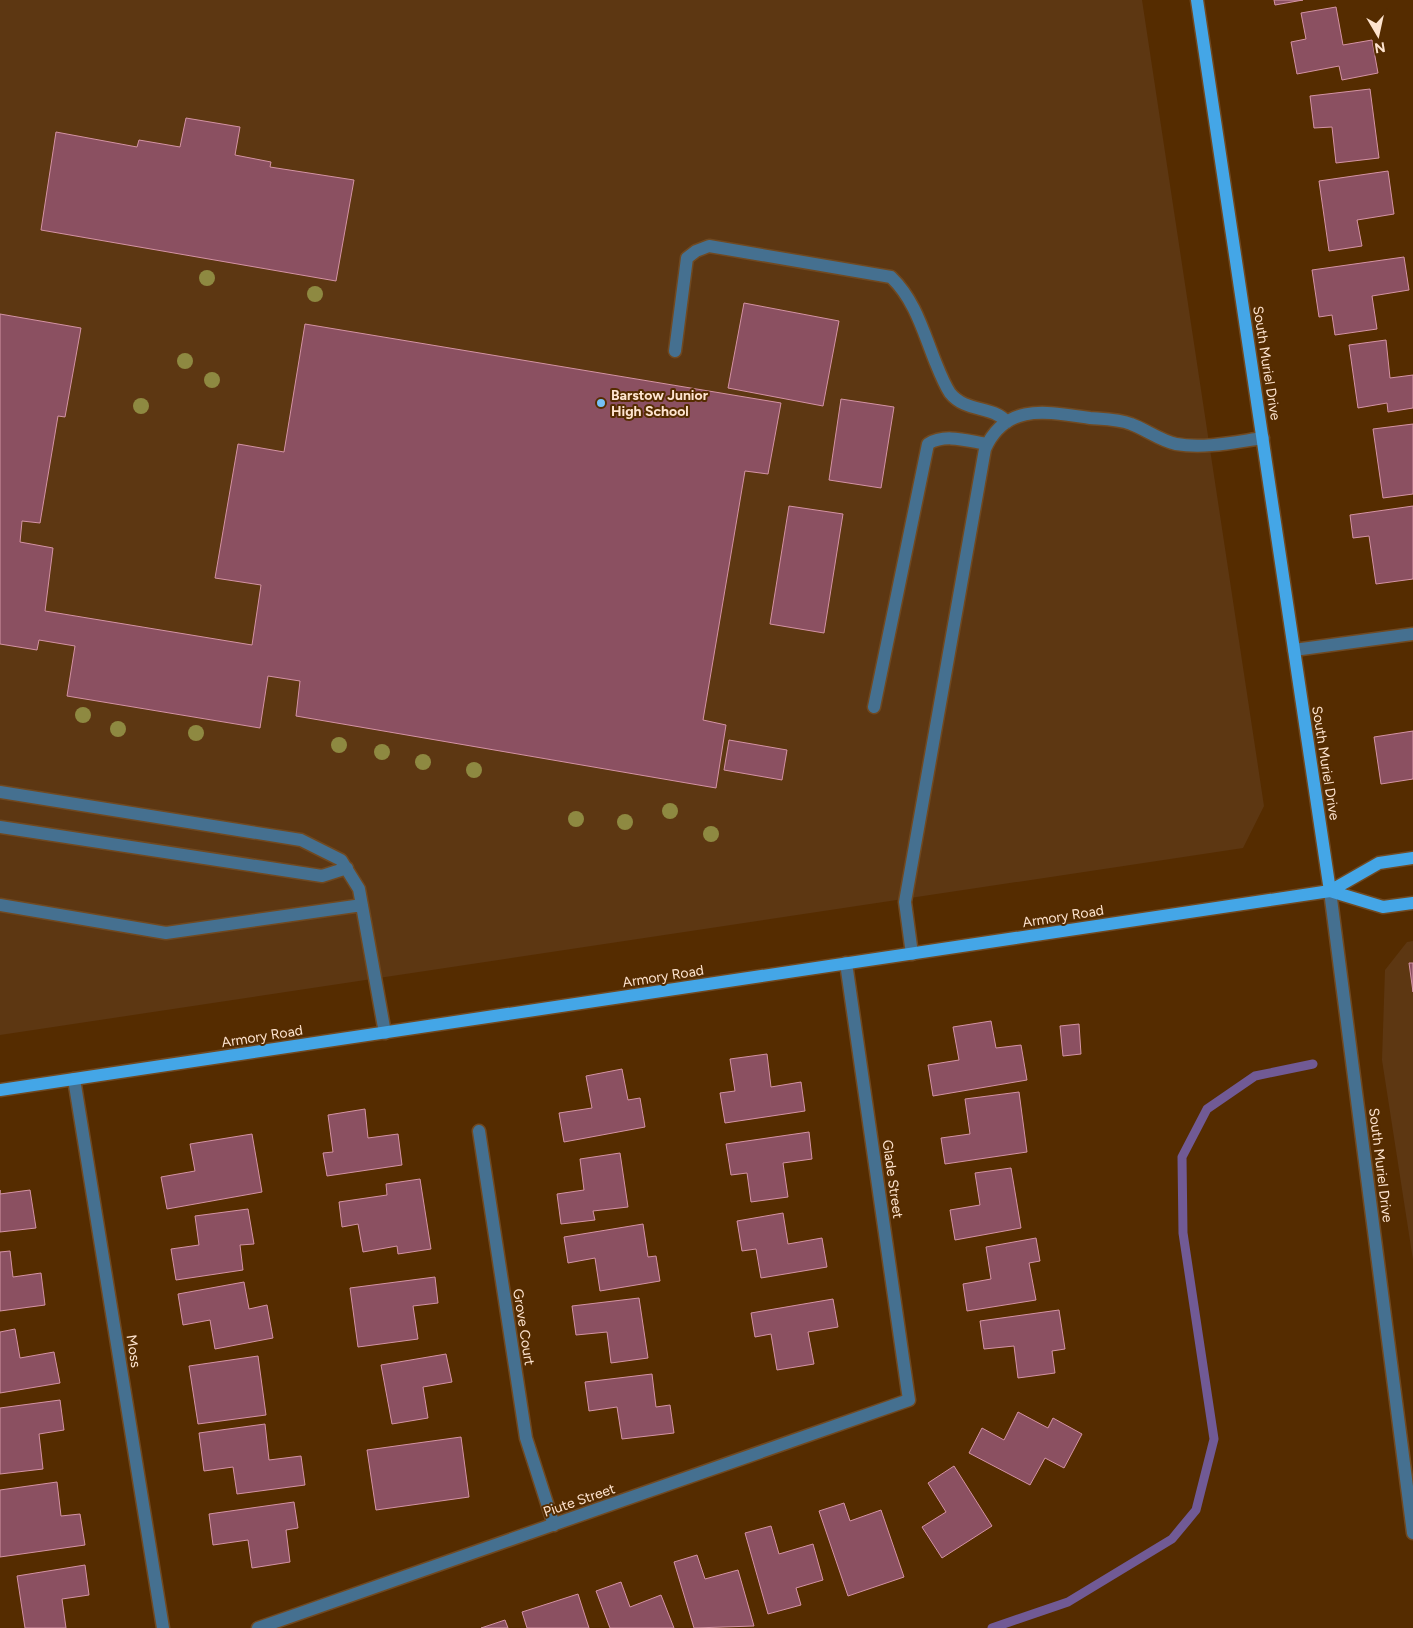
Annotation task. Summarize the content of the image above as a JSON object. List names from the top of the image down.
{
  "streets": {
    "main road": ["South Muriel Drive", "Armory Road"],
    "street": [
      "Glade Street",
      "Grove Court",
      "Moss",
      "Piute Street"
    ]
  },
  "crossings": [
    ["South Muriel Drive", "Armory Road"],
    ["Armory Road", "Glade Street"],
    ["Armory Road", "Moss"],
    ["Glade Street", "Piute Street"],
    ["Grove Court", "Piute Street"]
  ],
  "places": ["Barstow Junior High School"],
  "north": "bottom"
}
